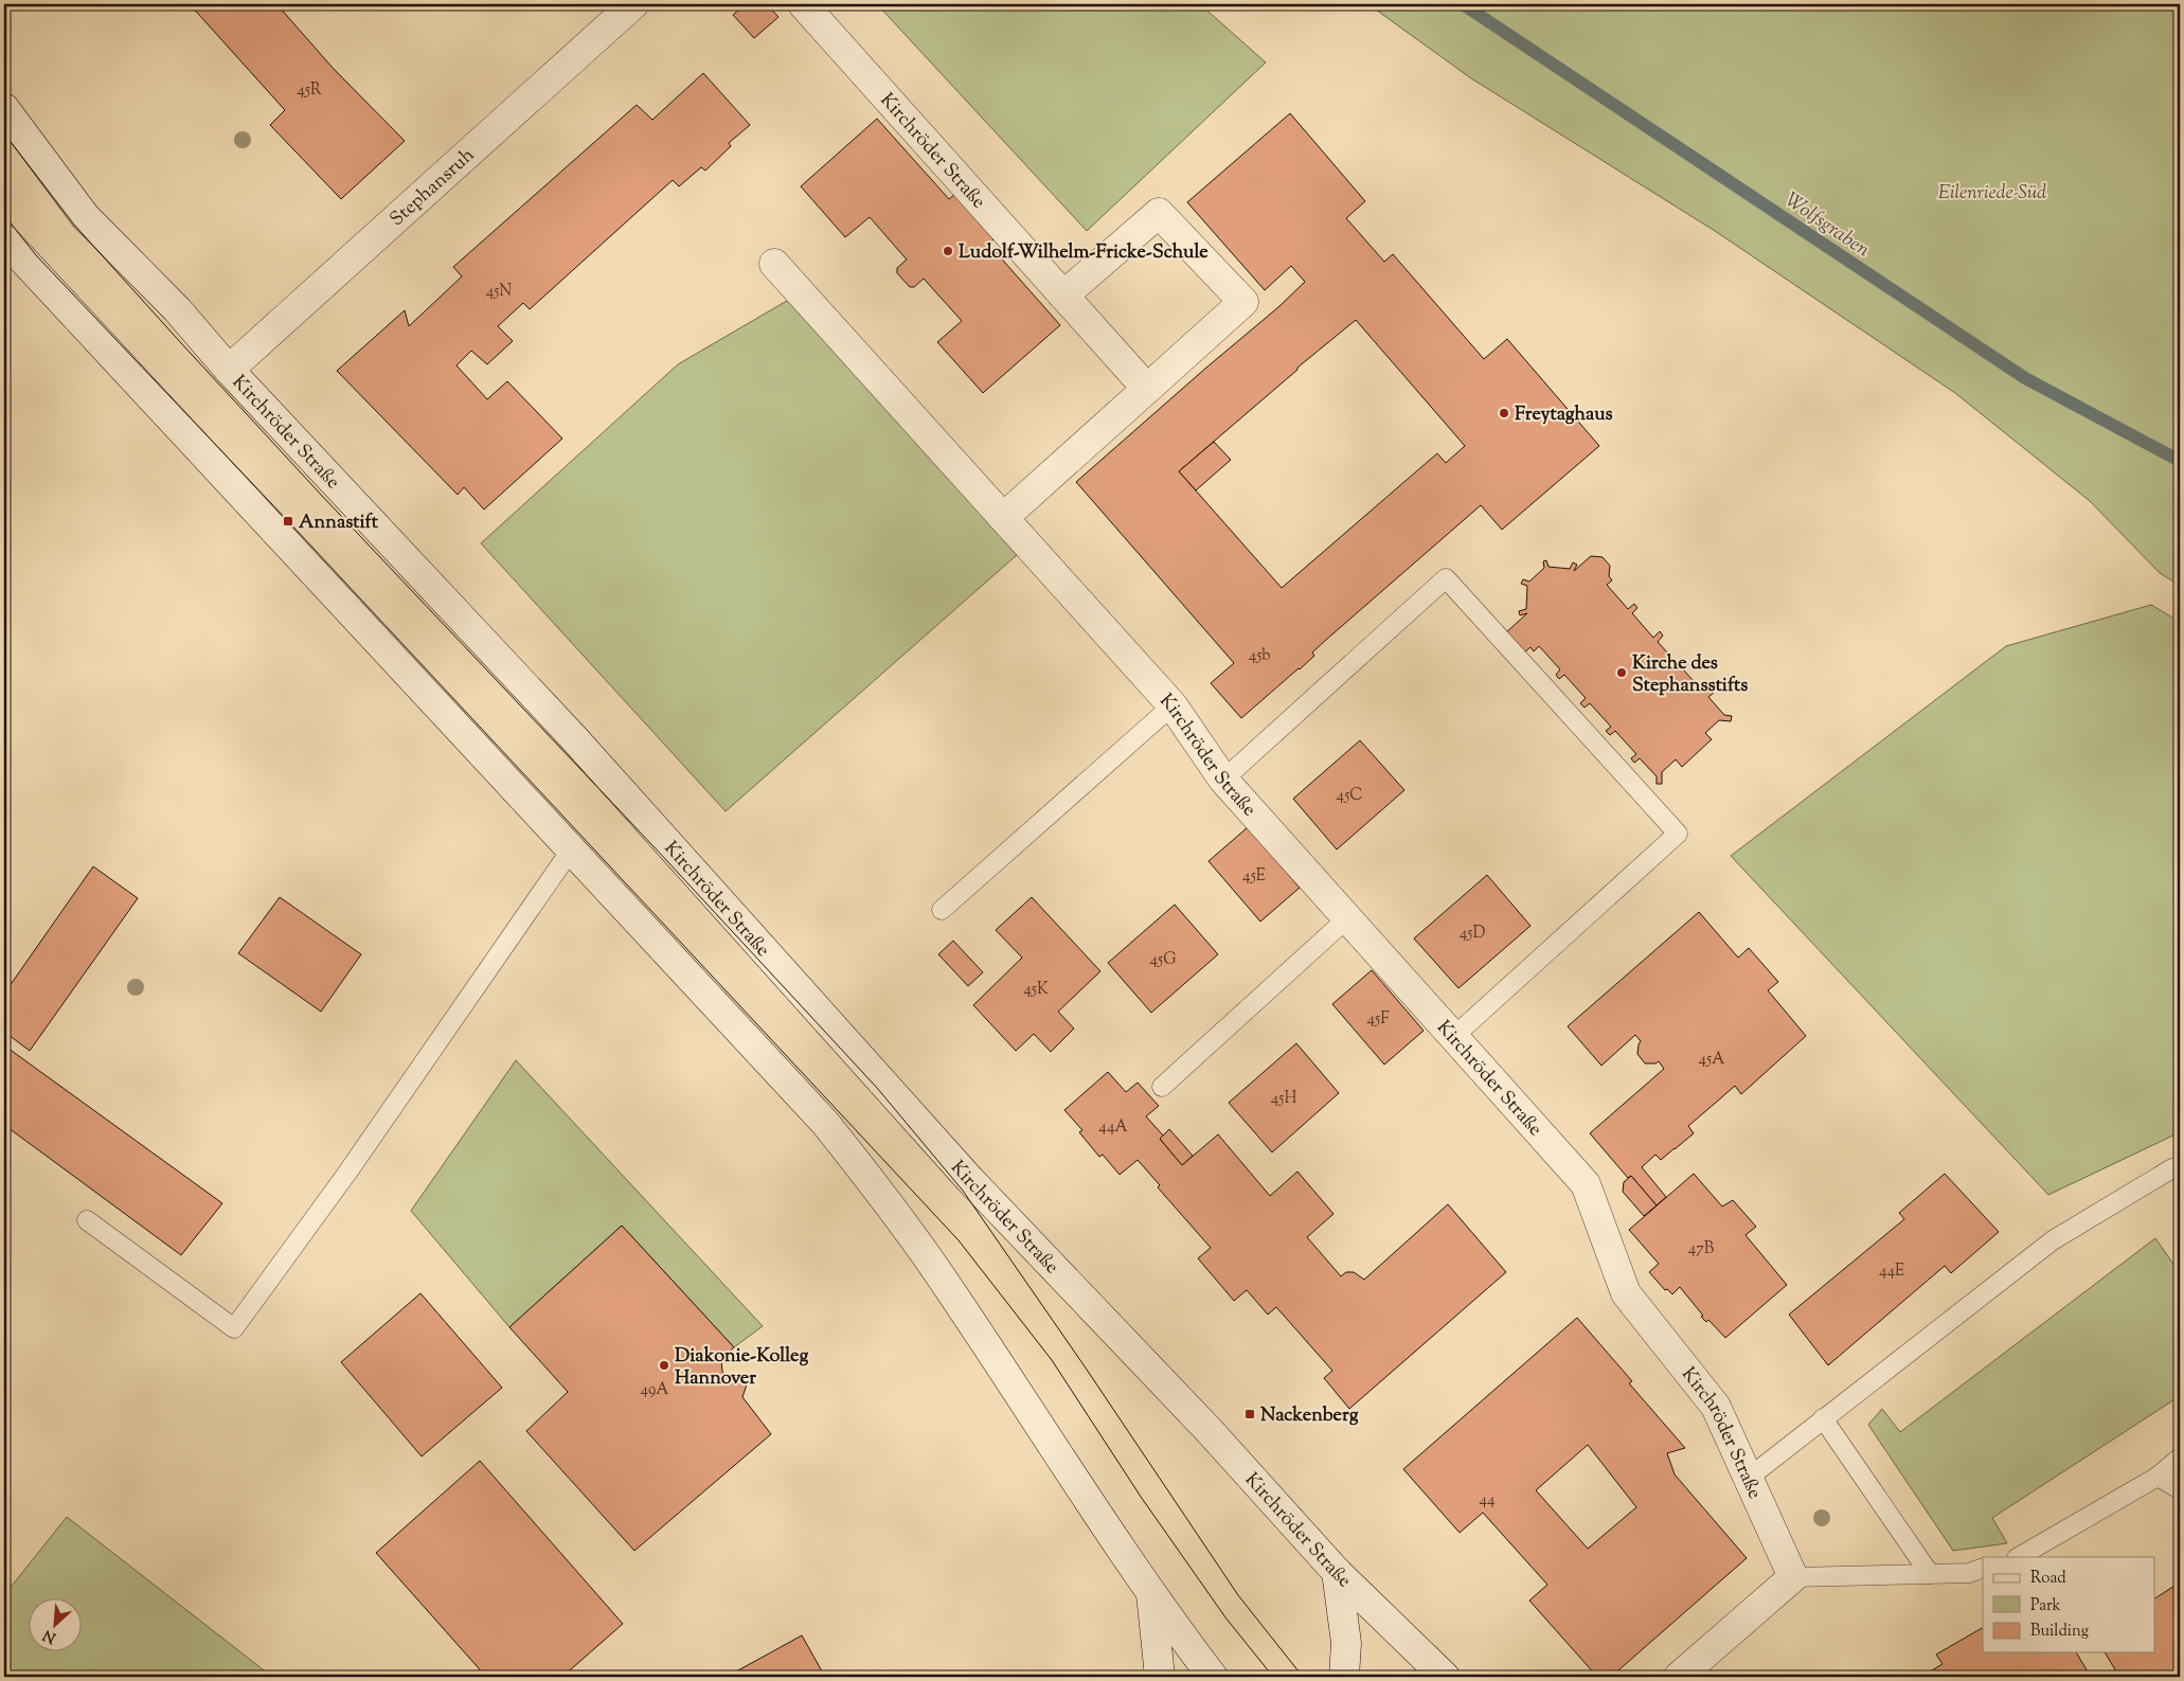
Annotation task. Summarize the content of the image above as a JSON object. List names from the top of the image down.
{
  "streets": {
    "main road": ["Kirchröder Straße", "Stephansruh"]
  },
  "crossings": [
    ["Kirchröder Straße", "Stephansruh"]
  ],
  "water": ["Wolfsgraben"],
  "parks": ["Eilenriede-Süd"],
  "places": {
    "other": [
      "Ludolf-Wilhelm-Fricke-Schule",
      "Freytaghaus",
      "Kirche des Stephansstifts",
      "Diakonie-Kolleg Hannover"
    ],
    "transit": ["Annastift", "Nackenberg"]
  },
  "house_numbers": [
    "45R",
    "45N",
    "45b",
    "45C",
    "45E",
    "45D",
    "45G",
    "45K",
    "45F",
    "45A",
    "45H",
    "44A",
    "47B",
    "44E",
    "49A",
    "44"
  ],
  "legend": ["Road", "Park", "Building"],
  "north": "bottom left"
}
